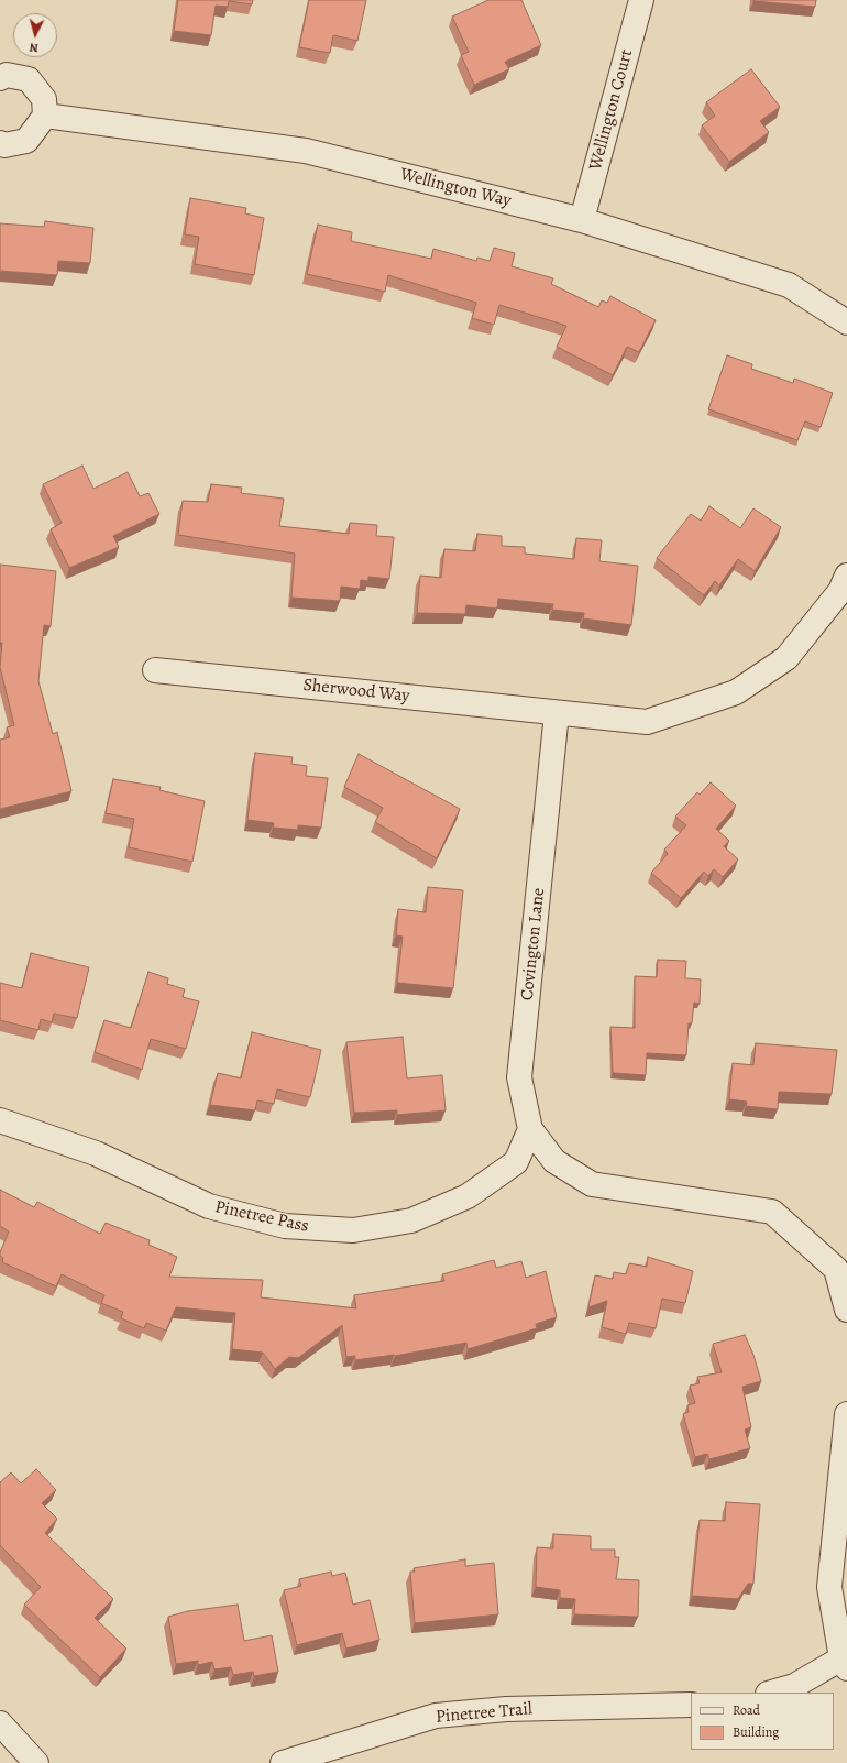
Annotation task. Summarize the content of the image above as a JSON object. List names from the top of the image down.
{
  "streets": {
    "street": [
      "Wellington Court",
      "Wellington Way",
      "Sherwood Way",
      "Covington Lane",
      "Pinetree Pass",
      "Pinetree Trail"
    ]
  },
  "crossings": [
    ["Wellington Court", "Wellington Way"],
    ["Sherwood Way", "Covington Lane"],
    ["Covington Lane", "Pinetree Pass"]
  ],
  "legend": ["Road", "Building"],
  "north": "bottom"
}
